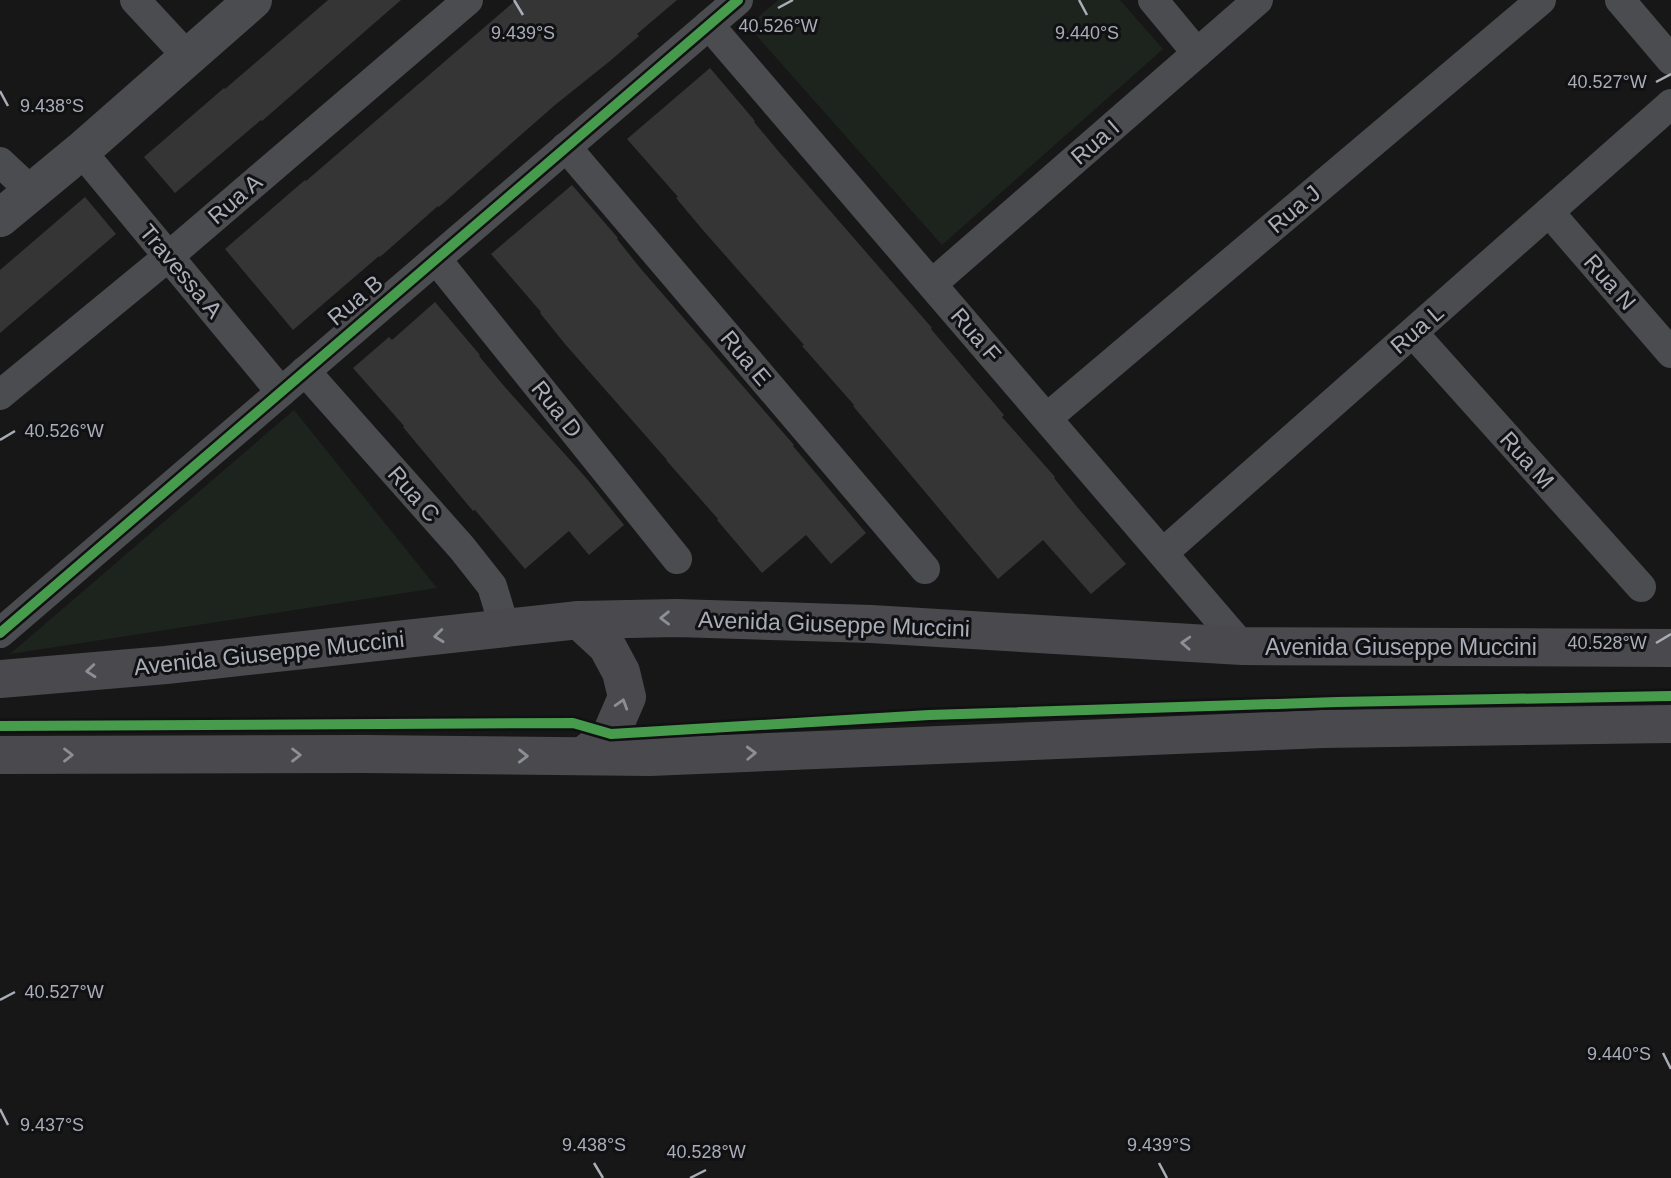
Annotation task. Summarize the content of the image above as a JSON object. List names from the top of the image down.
{
  "streets": {
    "main road": ["Avenida Giuseppe Muccini"],
    "street": [
      "Rua I",
      "Rua A",
      "Rua J",
      "Travessa A",
      "Rua N",
      "Rua B",
      "Rua L",
      "Rua F",
      "Rua E",
      "Rua D",
      "Rua M",
      "Rua C"
    ]
  },
  "crossings": [
    ["Rua I", "Rua F"],
    ["Rua A", "Travessa A"],
    ["Rua J", "Rua F"],
    ["Travessa A", "Rua B"],
    ["Rua N", "Rua L"],
    ["Rua B", "Rua F"],
    ["Rua B", "Rua E"],
    ["Rua B", "Rua D"],
    ["Rua B", "Rua C"],
    ["Rua L", "Rua F"],
    ["Rua L", "Rua M"],
    ["Rua F", "Avenida Giuseppe Muccini"],
    ["Rua C", "Avenida Giuseppe Muccini"]
  ],
  "coordinates": [
    "40.526°W",
    "9.439°S",
    "9.440°S",
    "40.527°W",
    "9.438°S",
    "40.528°W",
    "9.437°S"
  ]
}
